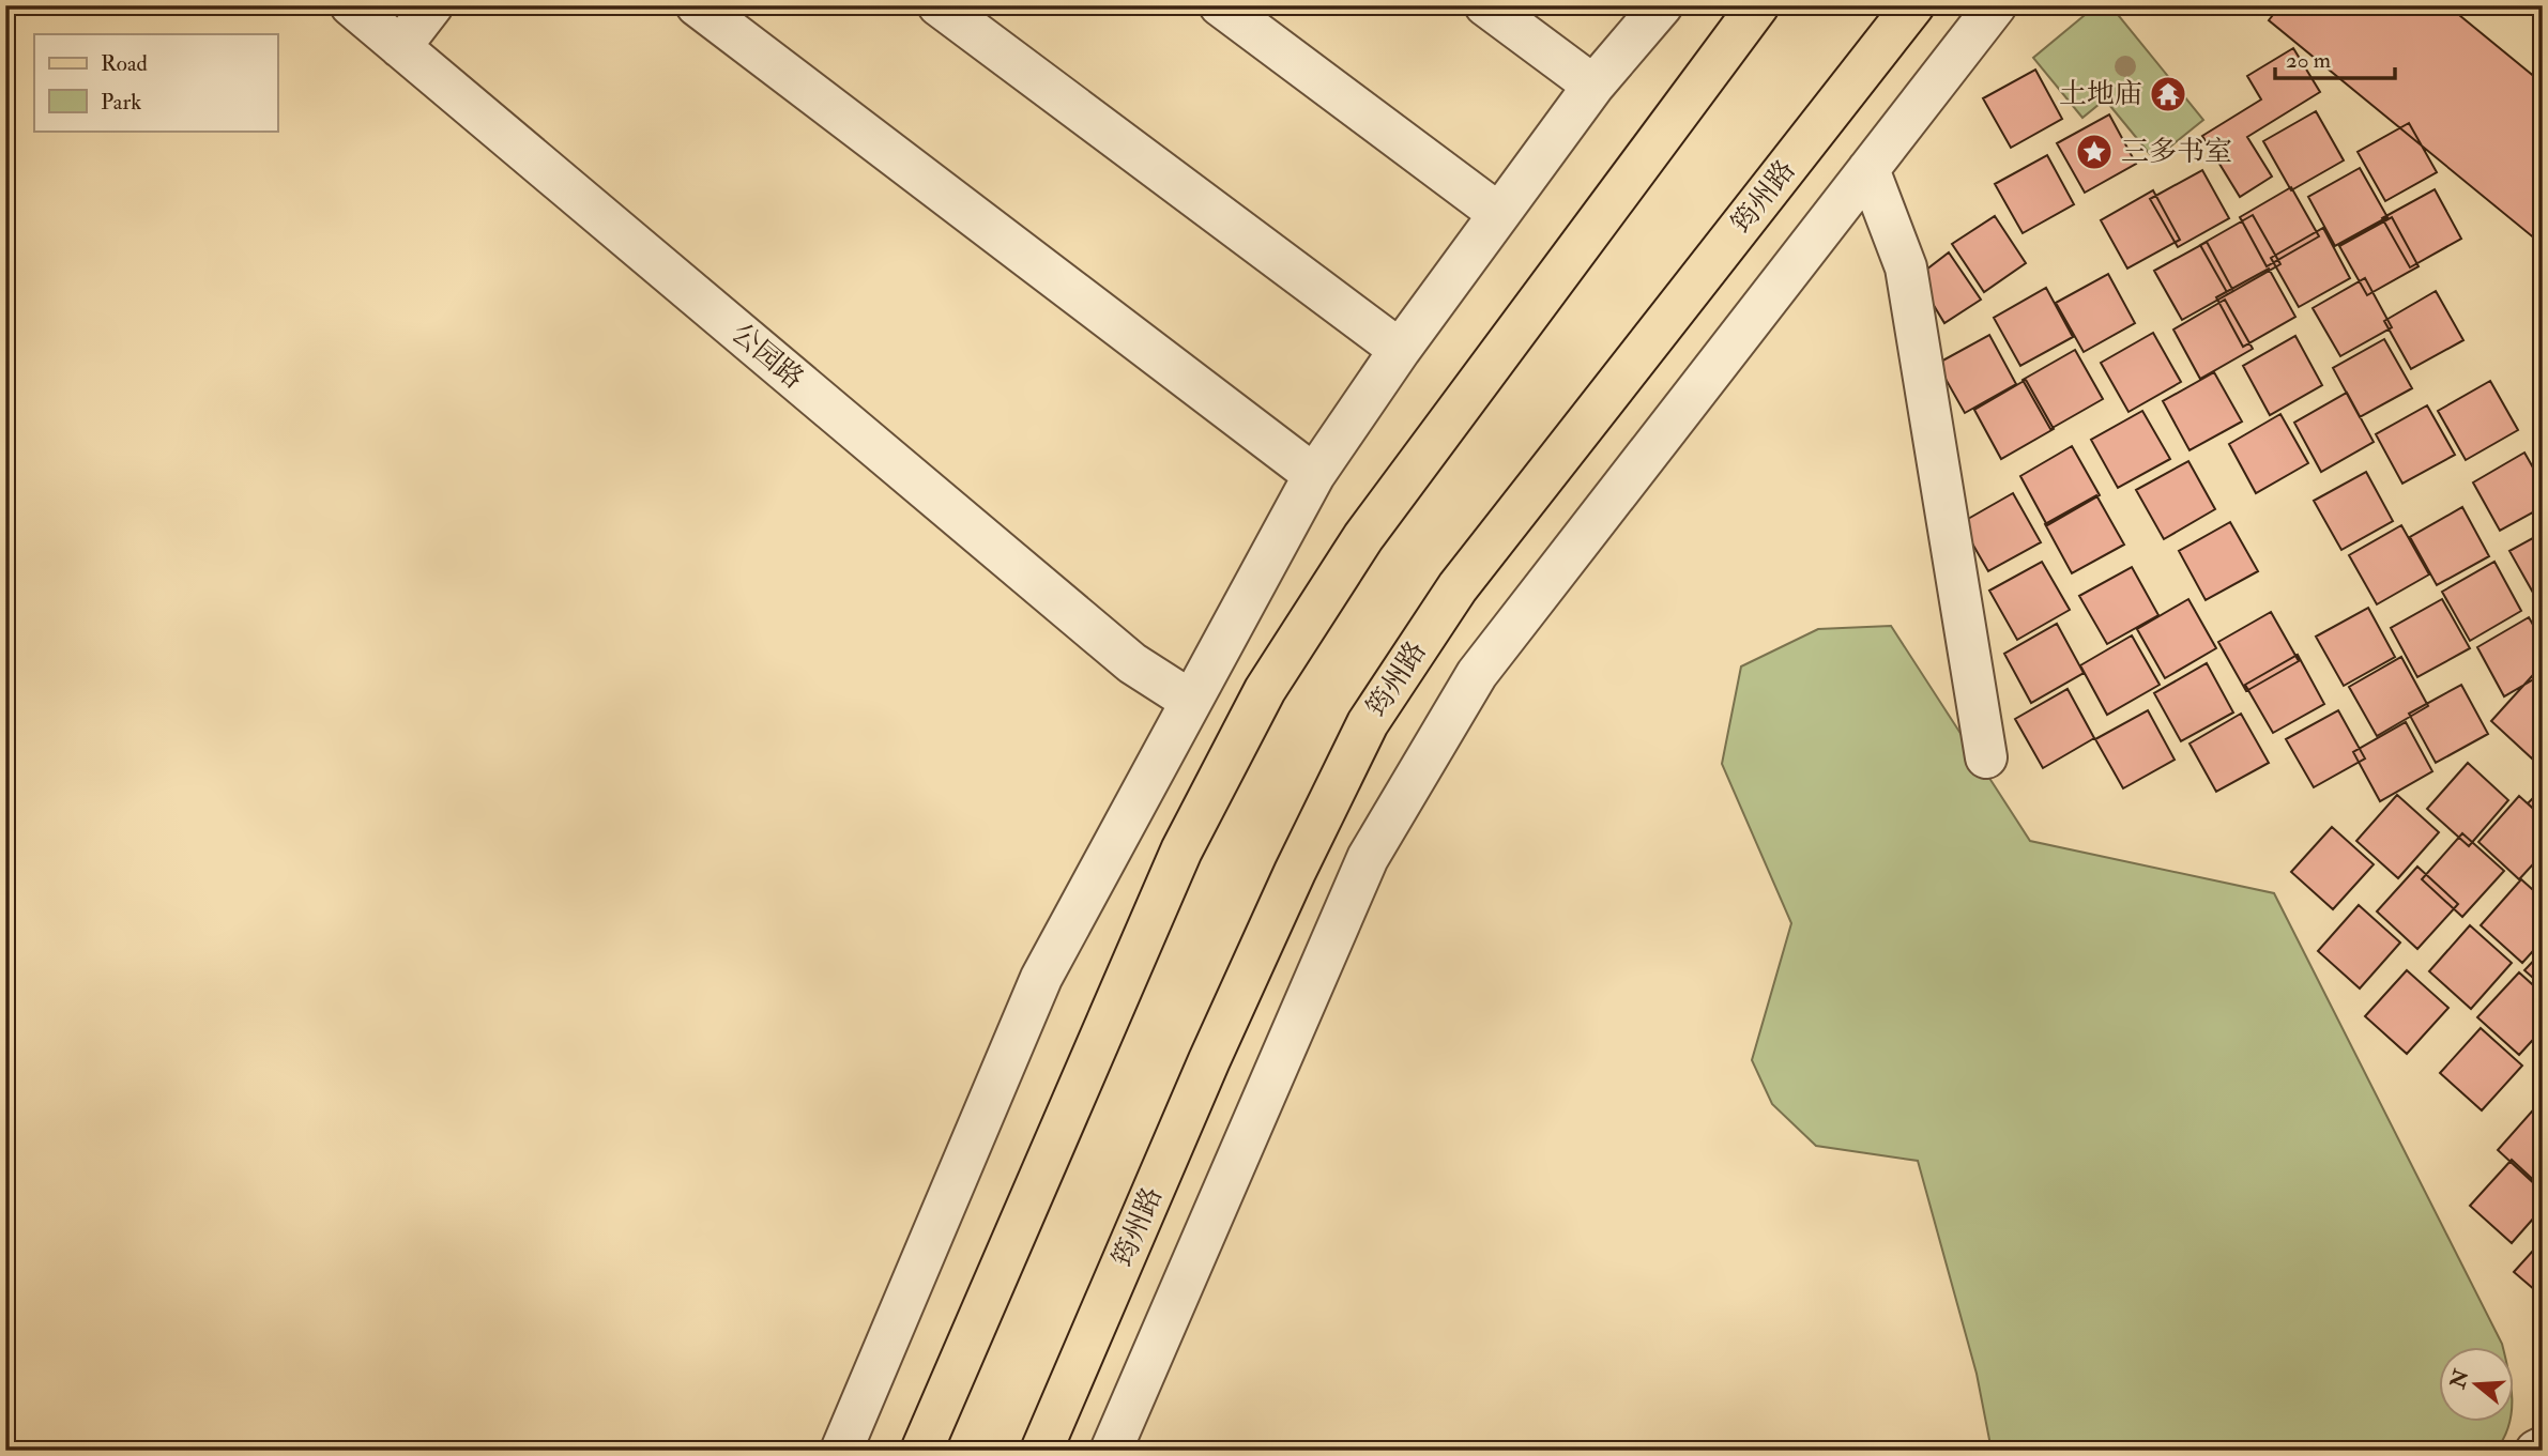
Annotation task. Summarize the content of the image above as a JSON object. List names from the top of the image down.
{
  "streets": {
    "main road": ["筠州路"],
    "street": ["公园路"]
  },
  "places": {
    "temple": ["土地庙"],
    "place": ["三多书室"]
  },
  "legend": ["Road", "Park"],
  "scale_bar": "20 m",
  "north": "left"
}
